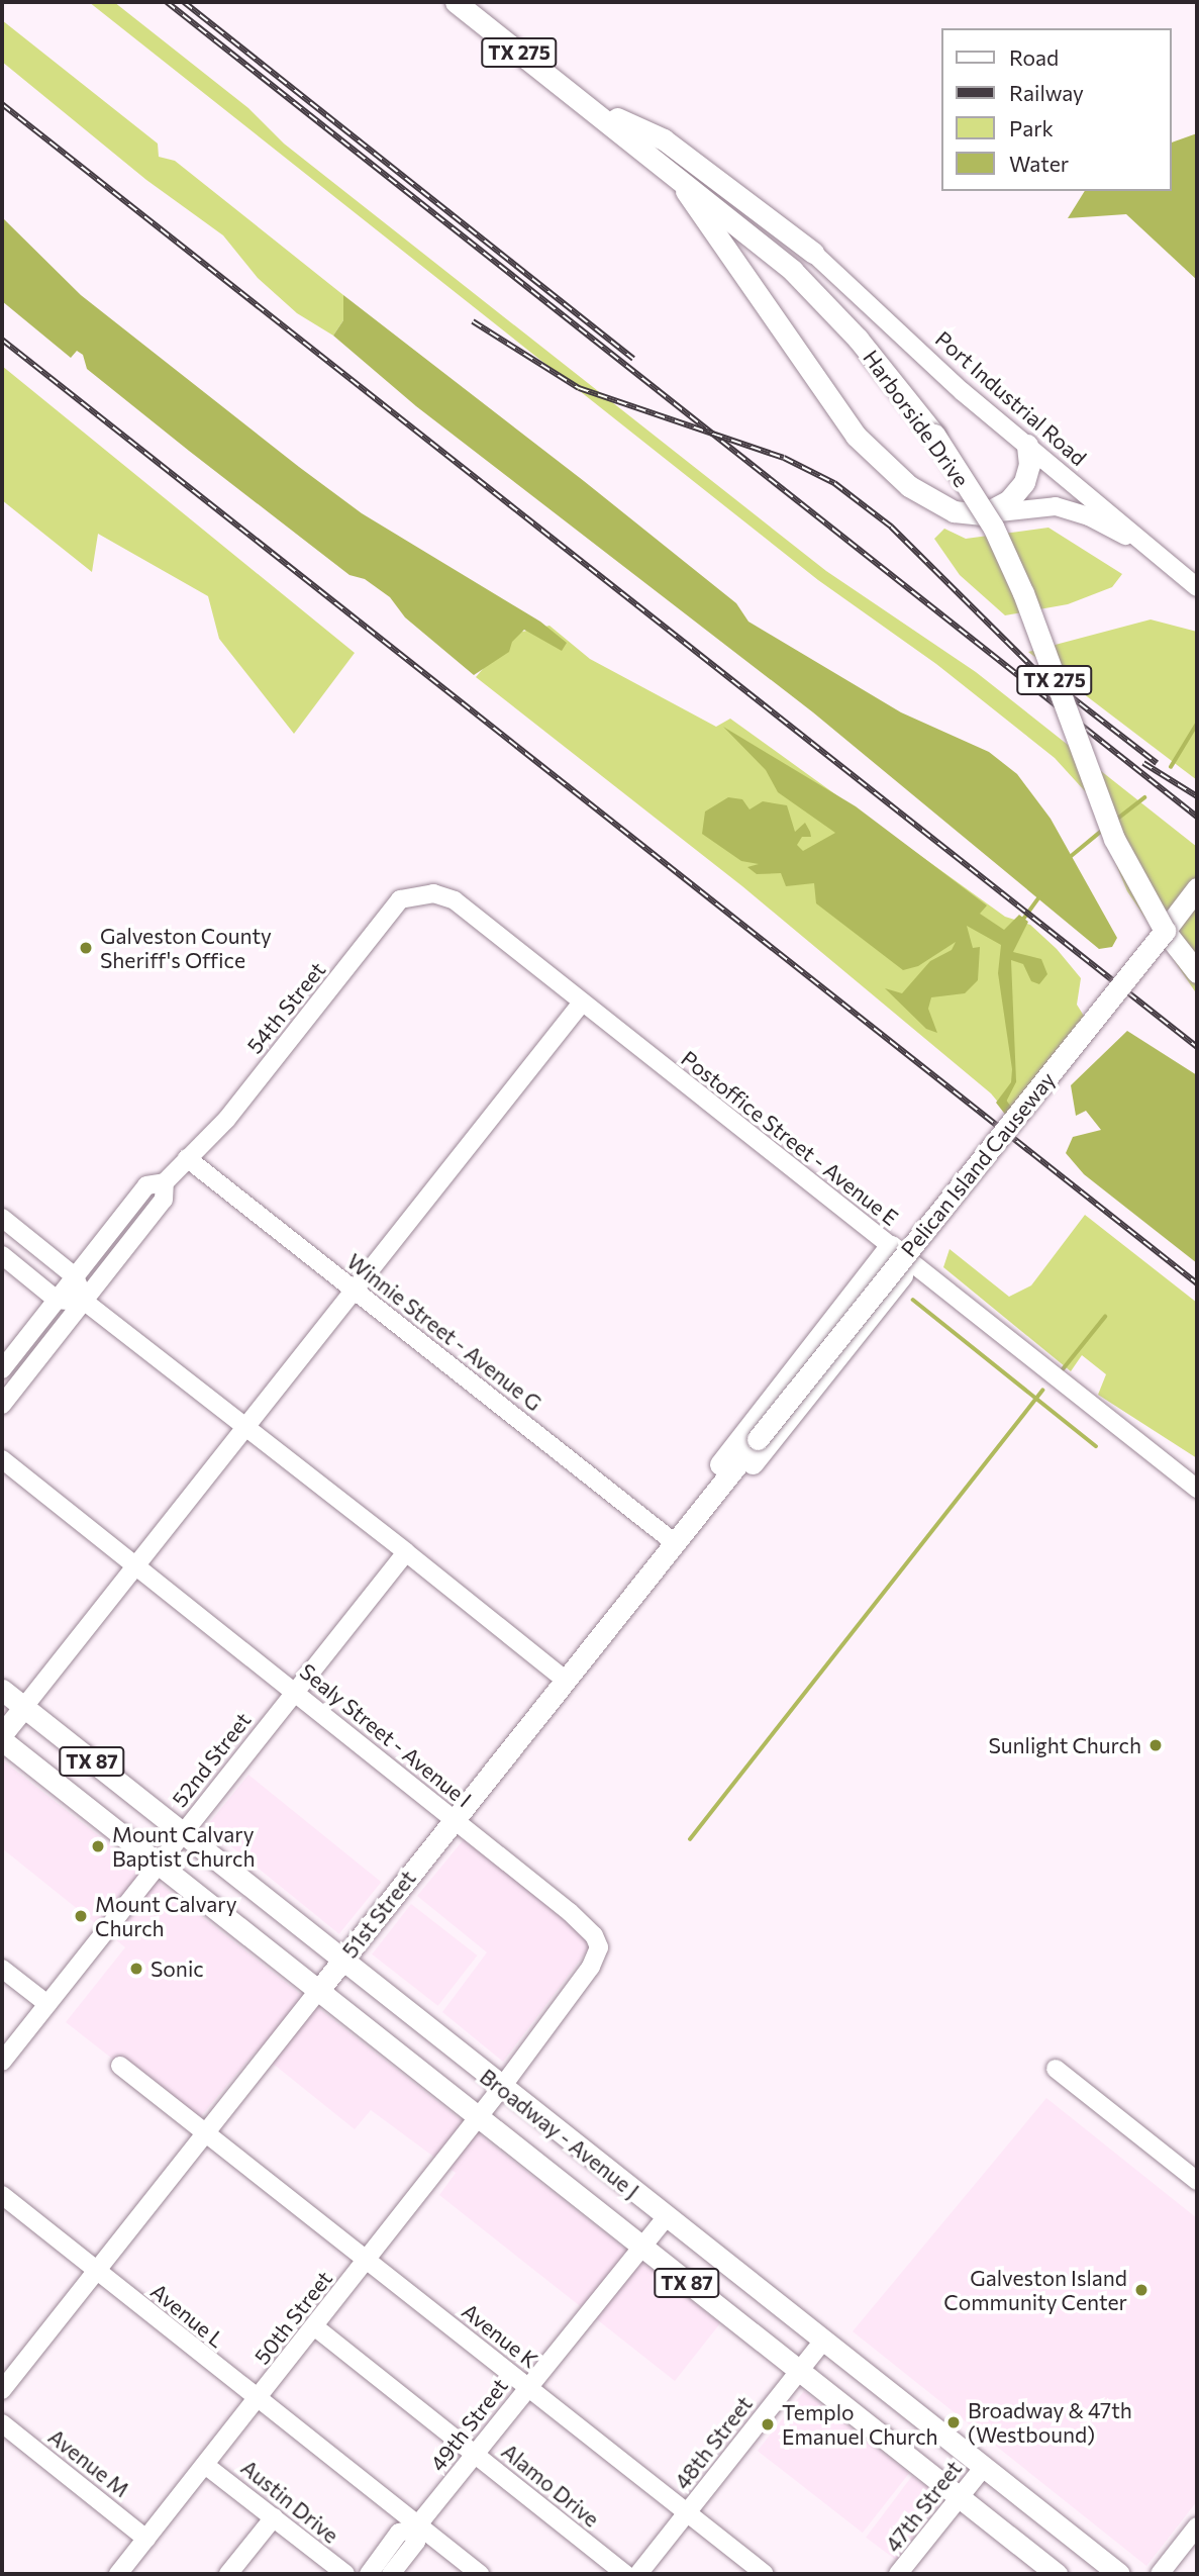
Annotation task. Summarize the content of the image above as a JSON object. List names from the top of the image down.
{
  "streets": {
    "main road": [
      "TX 275",
      "Harborside Drive",
      "Pelican Island Causeway",
      "TX 87",
      "51st Street",
      "Broadway - Avenue J"
    ],
    "street": [
      "Port Industrial Road",
      "54th Street",
      "Postoffice Street - Avenue E",
      "Winnie Street - Avenue G",
      "Sealy Street - Avenue I",
      "52nd Street",
      "Avenue L",
      "50th Street",
      "Avenue K",
      "49th Street",
      "48th Street",
      "Avenue M",
      "Alamo Drive",
      "Austin Drive",
      "47th Street"
    ]
  },
  "crossings": [
    ["Harborside Drive", "Pelican Island Causeway"],
    ["54th Street", "Postoffice Street - Avenue E"],
    ["54th Street", "Winnie Street - Avenue G"],
    ["Pelican Island Causeway", "51st Street"],
    ["Winnie Street - Avenue G", "51st Street"],
    ["Sealy Street - Avenue I", "52nd Street"],
    ["Sealy Street - Avenue I", "51st Street"],
    ["Sealy Street - Avenue I", "Broadway - Avenue J"],
    ["Sealy Street - Avenue I", "50th Street"],
    ["52nd Street", "Broadway - Avenue J"],
    ["51st Street", "Broadway - Avenue J"],
    ["51st Street", "Avenue L"],
    ["51st Street", "Avenue K"],
    ["Broadway - Avenue J", "50th Street"],
    ["Broadway - Avenue J", "49th Street"],
    ["Broadway - Avenue J", "48th Street"],
    ["Broadway - Avenue J", "47th Street"],
    ["Avenue L", "50th Street"],
    ["Avenue L", "49th Street"],
    ["50th Street", "Avenue K"],
    ["50th Street", "Avenue M"],
    ["50th Street", "Alamo Drive"],
    ["50th Street", "Austin Drive"],
    ["Avenue K", "49th Street"],
    ["Avenue K", "48th Street"],
    ["49th Street", "Alamo Drive"]
  ],
  "places": [
    "Galveston County Sheriff's Office",
    "Sunlight Church",
    "Mount Calvary Baptist Church",
    "Mount Calvary Church",
    "Sonic",
    "Galveston Island Community Center",
    "Broadway & 47th (Westbound)",
    "Templo Emanuel Church"
  ],
  "legend": [
    "Road",
    "Railway",
    "Park",
    "Water"
  ]
}
